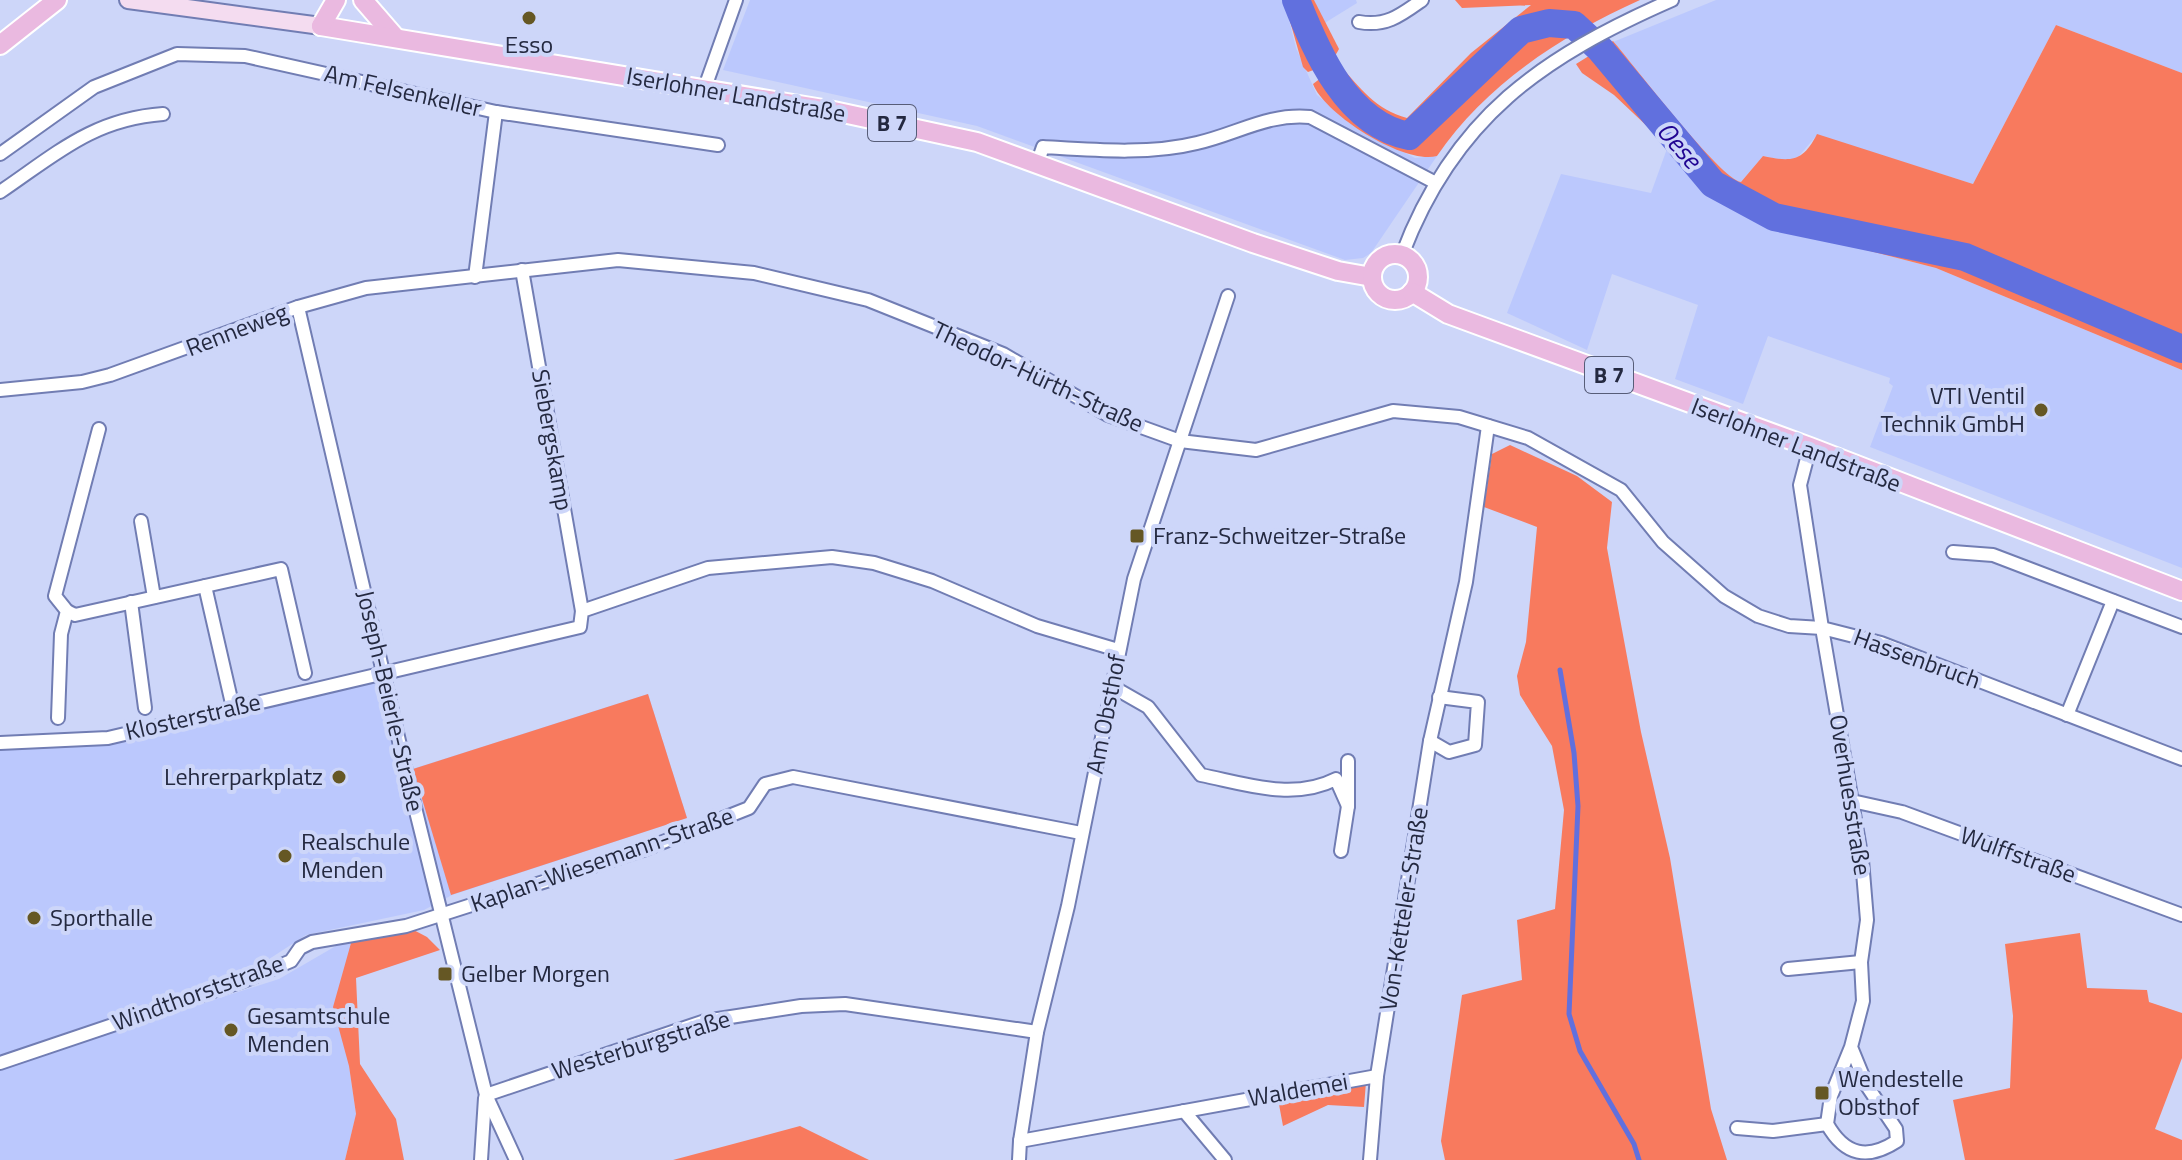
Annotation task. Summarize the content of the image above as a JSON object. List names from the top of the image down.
{
  "streets": {
    "main road": ["Iserlohner Landstraße", "B 7"],
    "street": [
      "Am Felsenkeller",
      "Renneweg",
      "Theodor-Hürth-Straße",
      "Siebergskamp",
      "Hassenbruch",
      "Joseph-Beierle-Straße",
      "Am Obsthof",
      "Klosterstraße",
      "Overhuesstraße",
      "Wulffstraße",
      "Kaplan-Wiesemann-Straße",
      "Von-Ketteler-Straße",
      "Windthorststraße",
      "Westerburgstraße",
      "Waldemei"
    ]
  },
  "crossings": [
    ["Iserlohner Landstraße", "B 7"],
    ["Iserlohner Landstraße", "Hassenbruch"],
    ["Renneweg", "Theodor-Hürth-Straße"],
    ["Renneweg", "Joseph-Beierle-Straße"],
    ["Theodor-Hürth-Straße", "Siebergskamp"],
    ["Theodor-Hürth-Straße", "Hassenbruch"],
    ["Theodor-Hürth-Straße", "Am Obsthof"],
    ["Theodor-Hürth-Straße", "Overhuesstraße"],
    ["Theodor-Hürth-Straße", "Von-Ketteler-Straße"],
    ["Hassenbruch", "Overhuesstraße"],
    ["Joseph-Beierle-Straße", "Klosterstraße"],
    ["Joseph-Beierle-Straße", "Kaplan-Wiesemann-Straße"],
    ["Joseph-Beierle-Straße", "Windthorststraße"],
    ["Joseph-Beierle-Straße", "Westerburgstraße"],
    ["Am Obsthof", "Kaplan-Wiesemann-Straße"],
    ["Am Obsthof", "Westerburgstraße"],
    ["Am Obsthof", "Waldemei"],
    ["Overhuesstraße", "Wulffstraße"],
    ["Kaplan-Wiesemann-Straße", "Windthorststraße"],
    ["Von-Ketteler-Straße", "Waldemei"]
  ],
  "water": ["Oese"],
  "places": {
    "other": [
      "Esso",
      "VTI Ventil Technik GmbH",
      "Lehrerparkplatz",
      "Realschule Menden",
      "Sporthalle",
      "Gesamtschule Menden"
    ],
    "transit": ["Franz-Schweitzer-Straße", "Gelber Morgen", "Wendestelle Obsthof"]
  }
}
